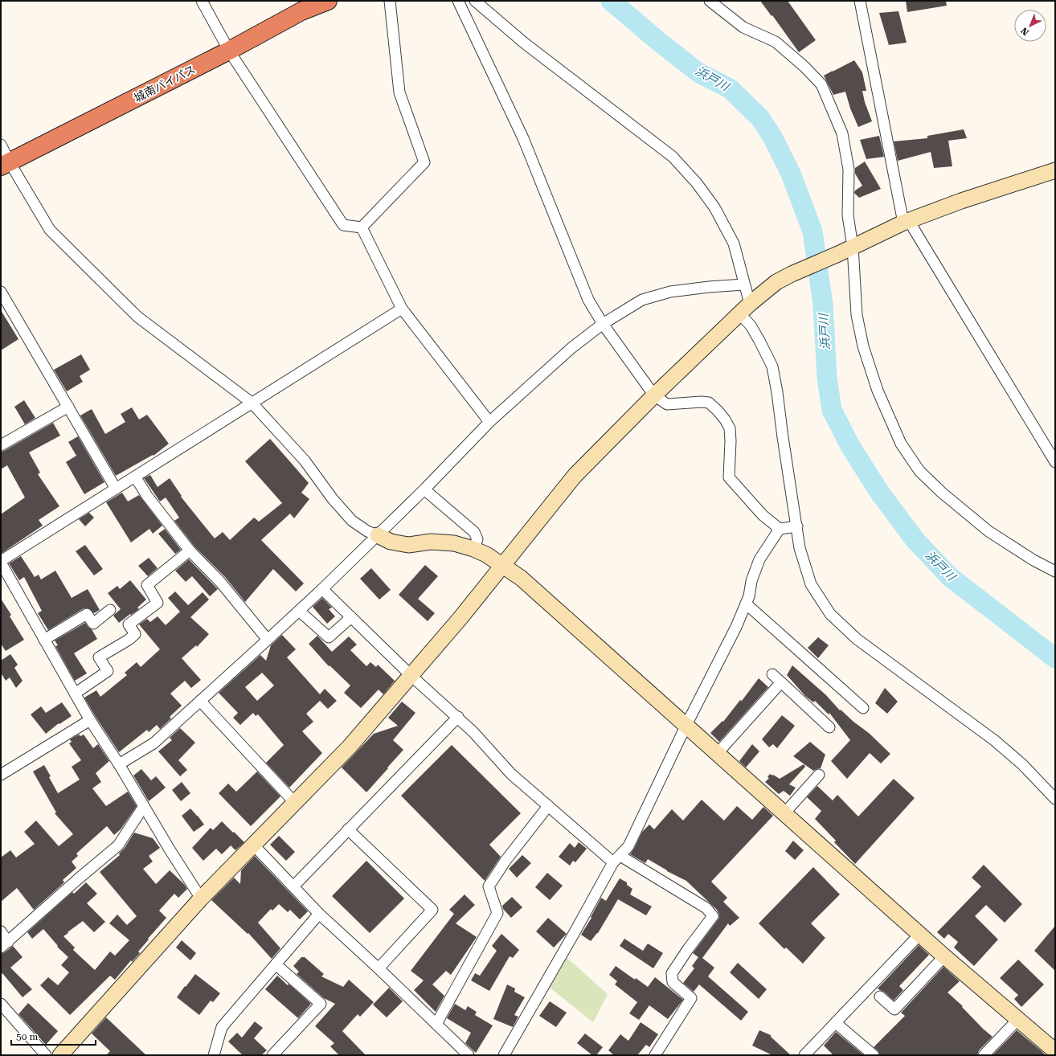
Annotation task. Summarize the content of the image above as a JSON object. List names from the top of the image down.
{
  "streets": {
    "highway": ["城南バイパス"]
  },
  "water": ["浜戸川"],
  "scale_bar": "50 m",
  "north": "bottom left"
}
